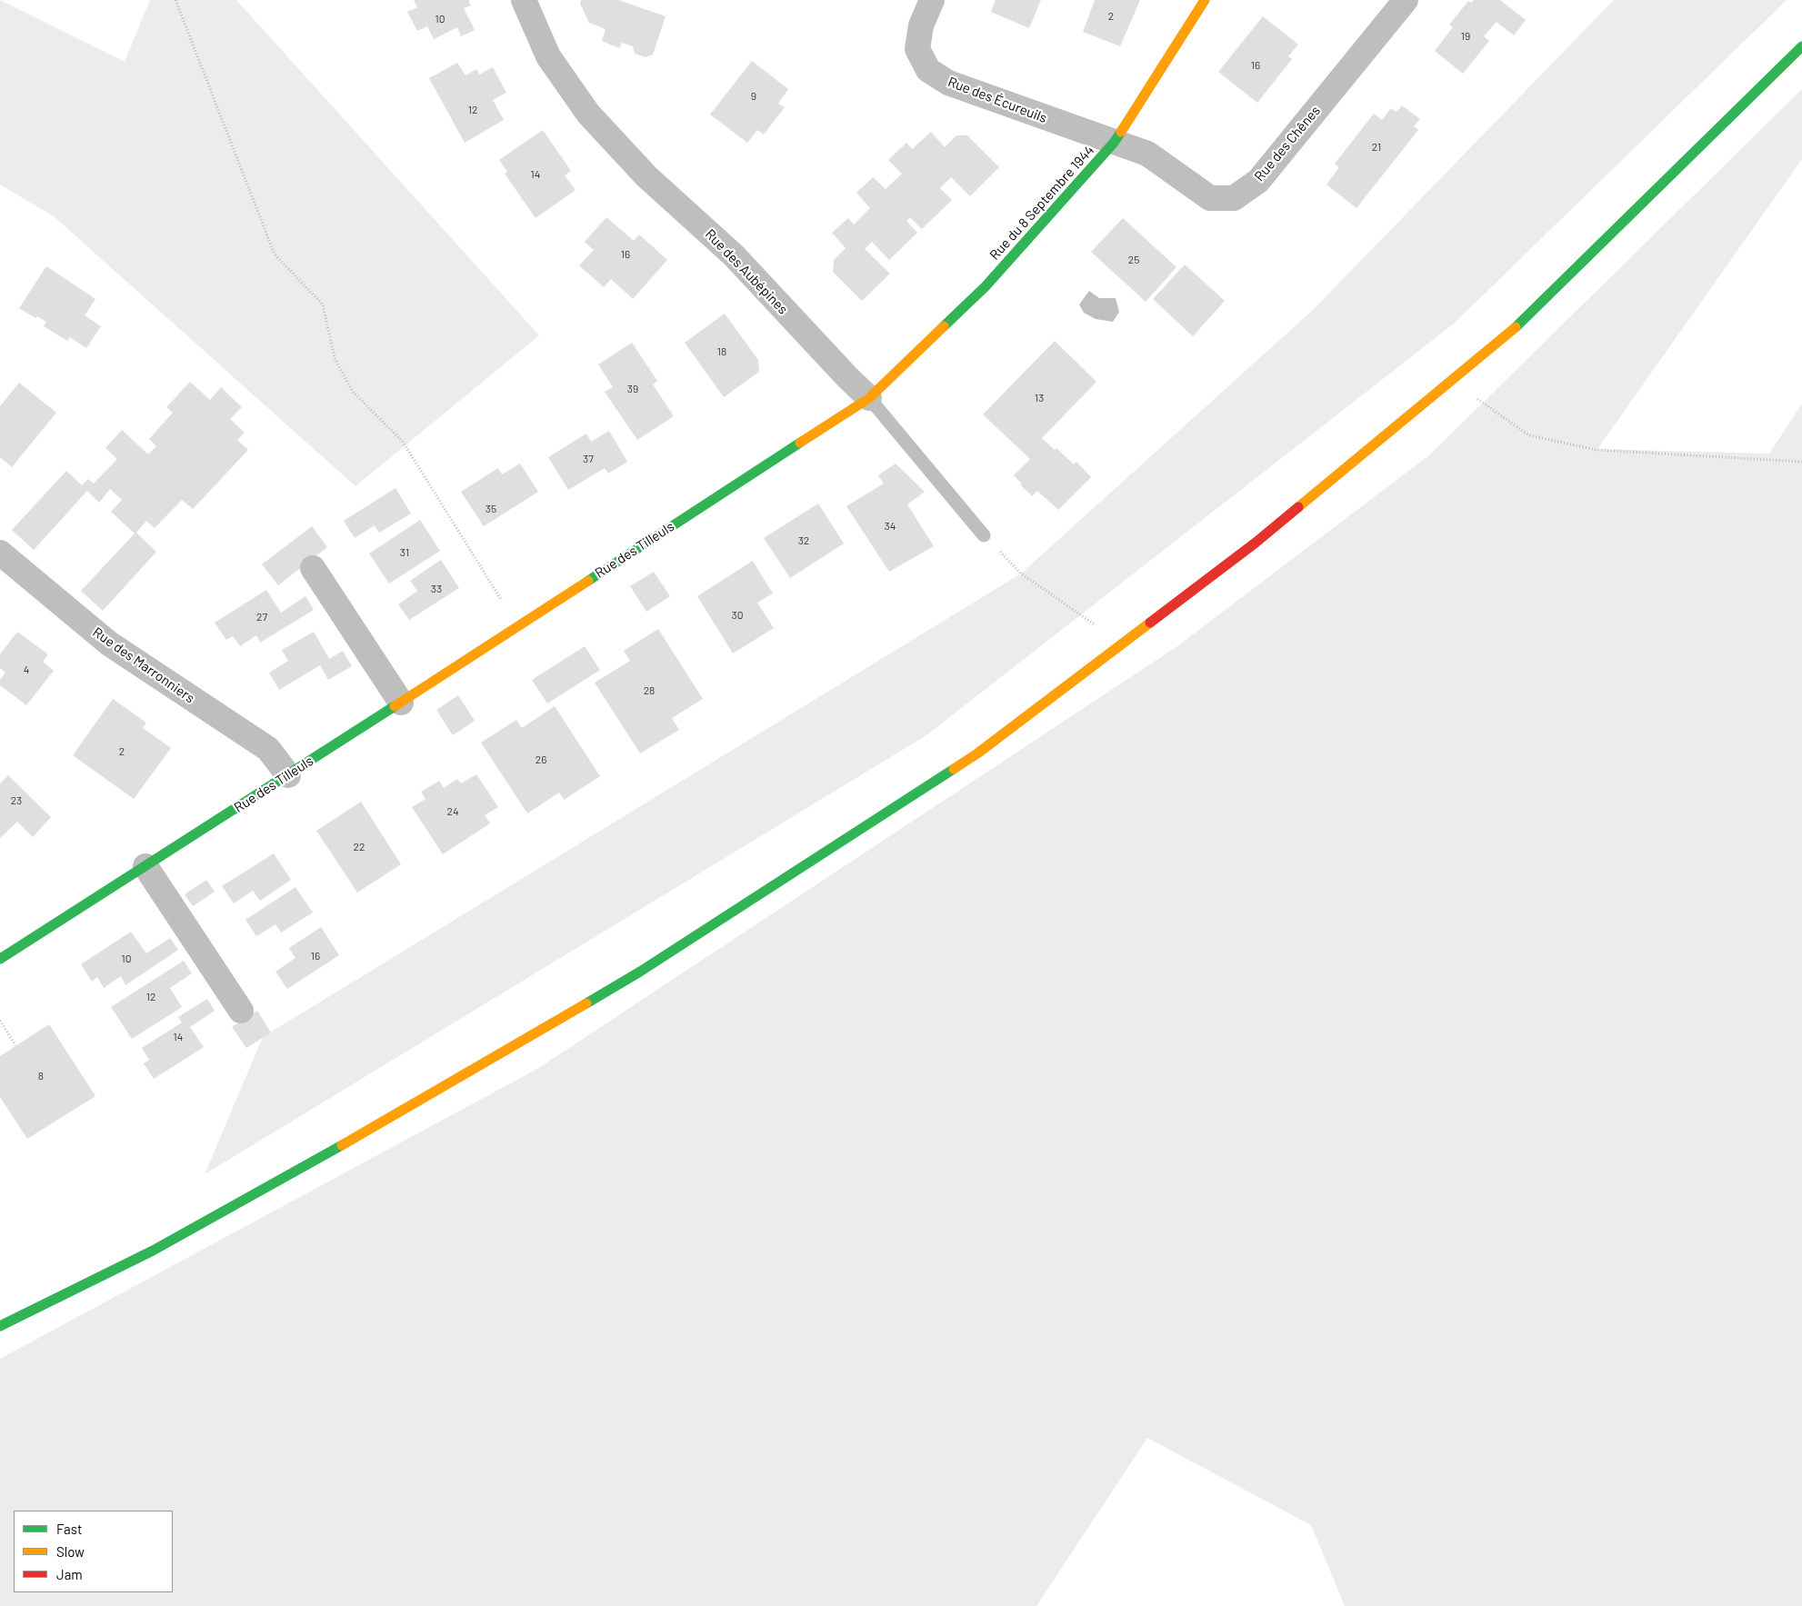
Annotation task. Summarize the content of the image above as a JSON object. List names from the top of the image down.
{
  "streets": {
    "main road": ["Rue du 8 Septembre 1944", "Rue des Tilleuls"],
    "street": [
      "Rue des Écureuils",
      "Rue des Chênes",
      "Rue des Aubépines",
      "Rue des Marronniers"
    ]
  },
  "crossings": [
    ["Rue des Écureuils", "Rue des Chênes"],
    ["Rue des Écureuils", "Rue du 8 Septembre 1944"],
    ["Rue des Chênes", "Rue du 8 Septembre 1944"],
    ["Rue du 8 Septembre 1944", "Rue des Aubépines"],
    ["Rue du 8 Septembre 1944", "Rue des Tilleuls"],
    ["Rue des Aubépines", "Rue des Tilleuls"],
    ["Rue des Tilleuls", "Rue des Marronniers"]
  ],
  "house_numbers": [
    "2",
    "10",
    "19",
    "16",
    "9",
    "12",
    "21",
    "14",
    "16",
    "25",
    "18",
    "39",
    "13",
    "37",
    "35",
    "34",
    "32",
    "31",
    "33",
    "30",
    "27",
    "4",
    "28",
    "2",
    "26",
    "23",
    "24",
    "22",
    "16",
    "10",
    "12",
    "14",
    "8"
  ],
  "legend": ["Fast", "Slow", "Jam"]
}
